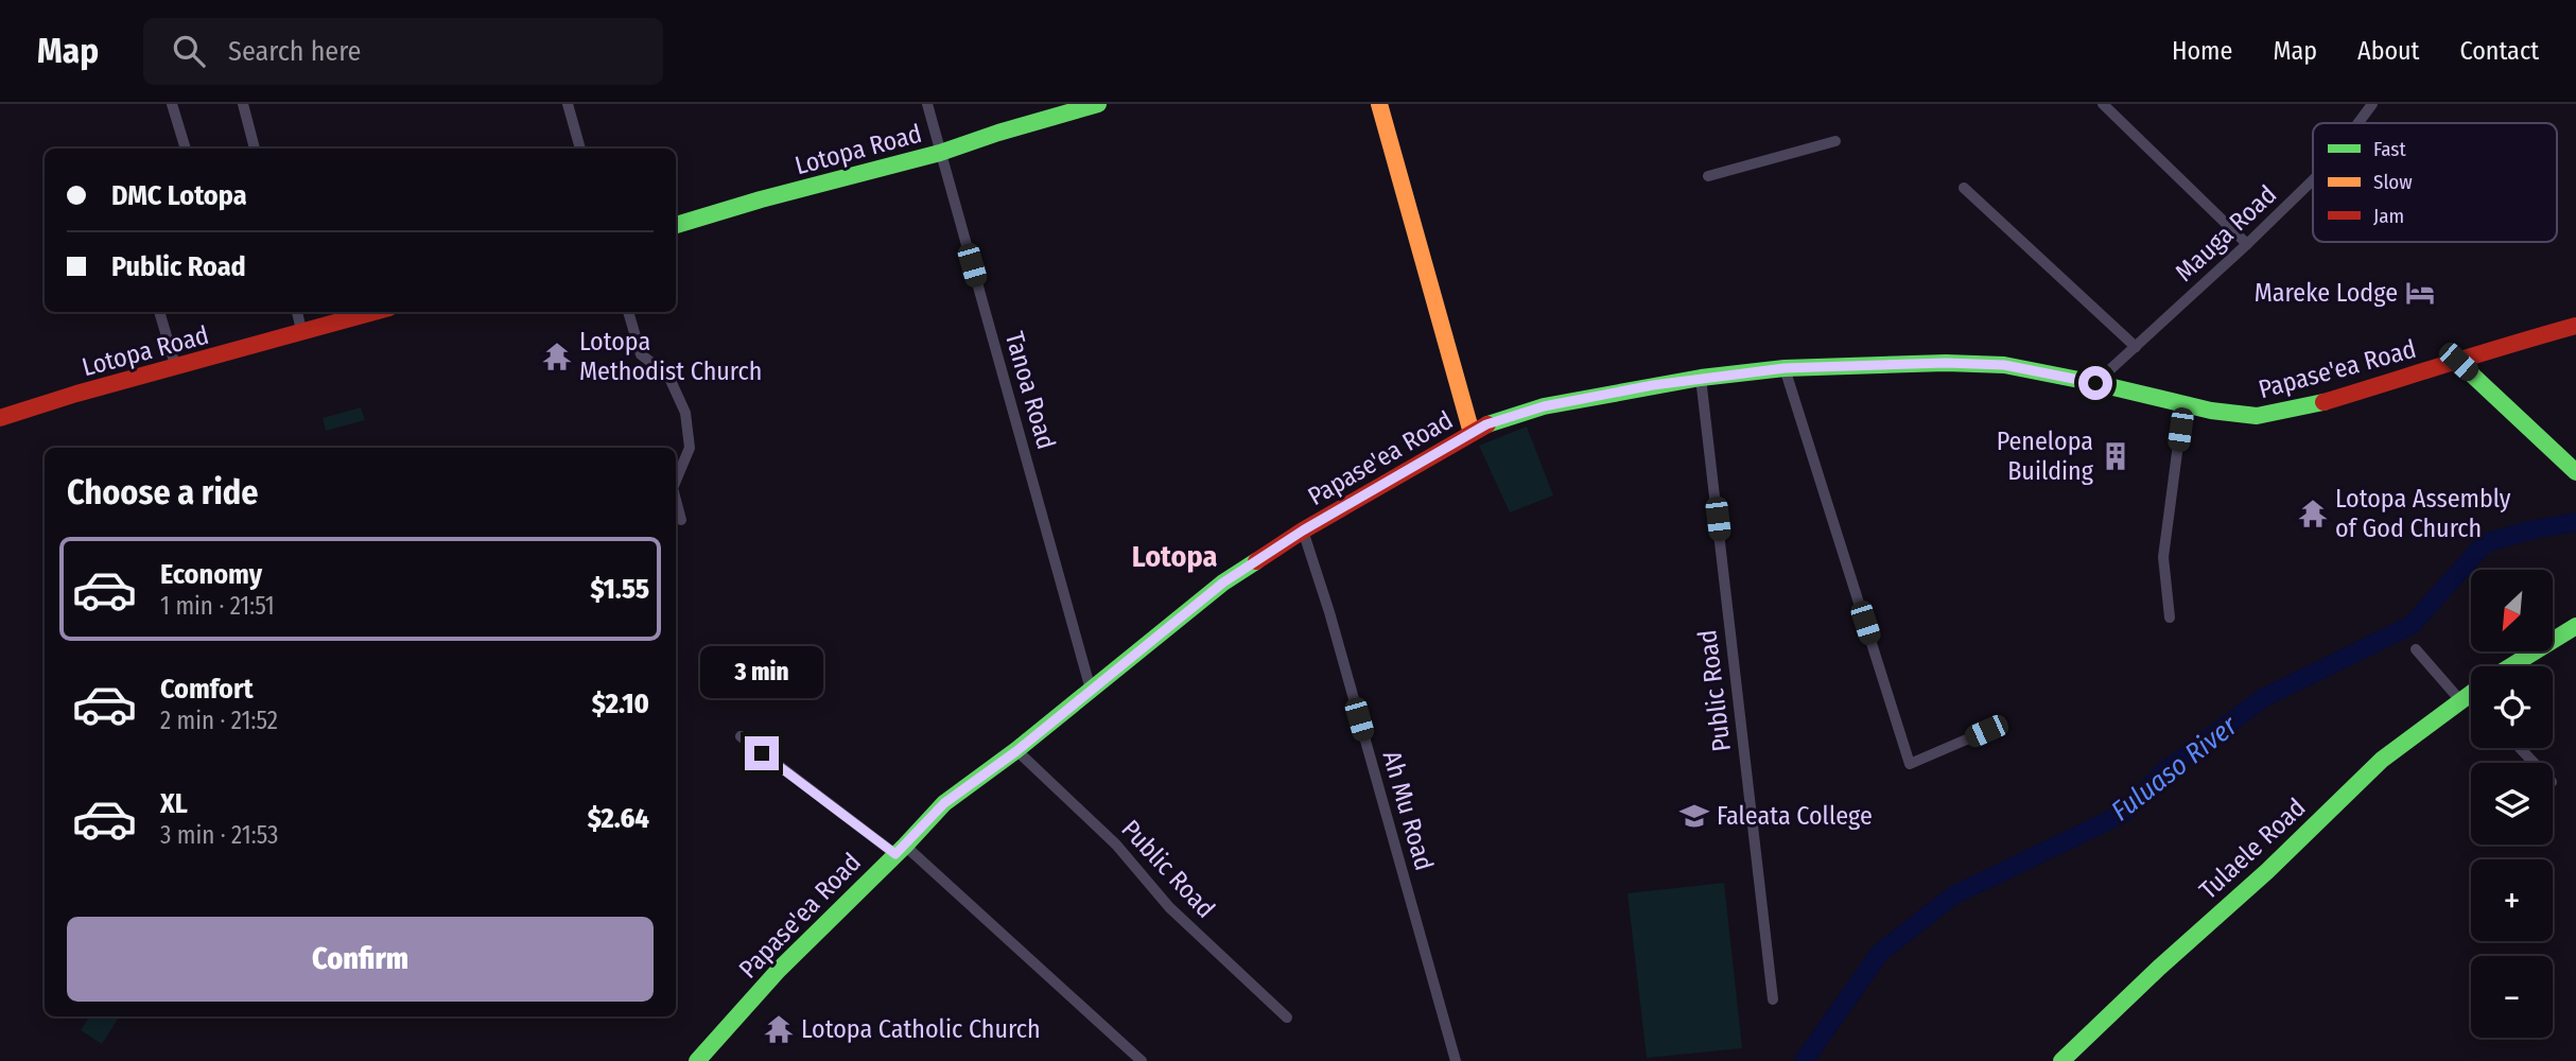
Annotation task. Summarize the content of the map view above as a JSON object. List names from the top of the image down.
{
  "streets": {
    "main road": ["Lotopa Road", "Papase'ea Road", "Tulaele Road"],
    "street": [
      "Mauga Road",
      "Tanoa Road",
      "Public Road",
      "Ah Mu Road"
    ]
  },
  "crossings": [
    ["Lotopa Road", "Tanoa Road"],
    ["Mauga Road", "Papase'ea Road"],
    ["Papase'ea Road", "Tanoa Road"],
    ["Papase'ea Road", "Public Road"],
    ["Papase'ea Road", "Ah Mu Road"]
  ],
  "districts": ["Lotopa"],
  "water": ["Fuluaso River"],
  "places": {
    "hotel": ["Mareke Lodge"],
    "temple": ["Lotopa Methodist Church", "Lotopa Assembly of God Church", "Lotopa Catholic Church"],
    "building": ["Penelopa Building"],
    "school or university": ["Faleata College"]
  },
  "legend": ["Fast", "Slow", "Jam"],
  "north": "bottom left",
  "page": {
    "header": "Map",
    "search": "Search here",
    "nav": [
      "Home",
      "Map",
      "About",
      "Contact"
    ],
    "banner": ["DMC Lotopa", "Public Road"],
    "heading": "Choose a ride",
    "list": [
      {
        "name": "Economy",
        "note": "1 min · 21:51",
        "value": "$1.55"
      },
      {
        "name": "Comfort",
        "note": "2 min · 21:52",
        "value": "$2.10"
      },
      {
        "name": "XL",
        "note": "3 min · 21:53",
        "value": "$2.64"
      }
    ],
    "map_buttons": ["+", "−"],
    "bubble": "3 min",
    "buttons": "Confirm"
  }
}
